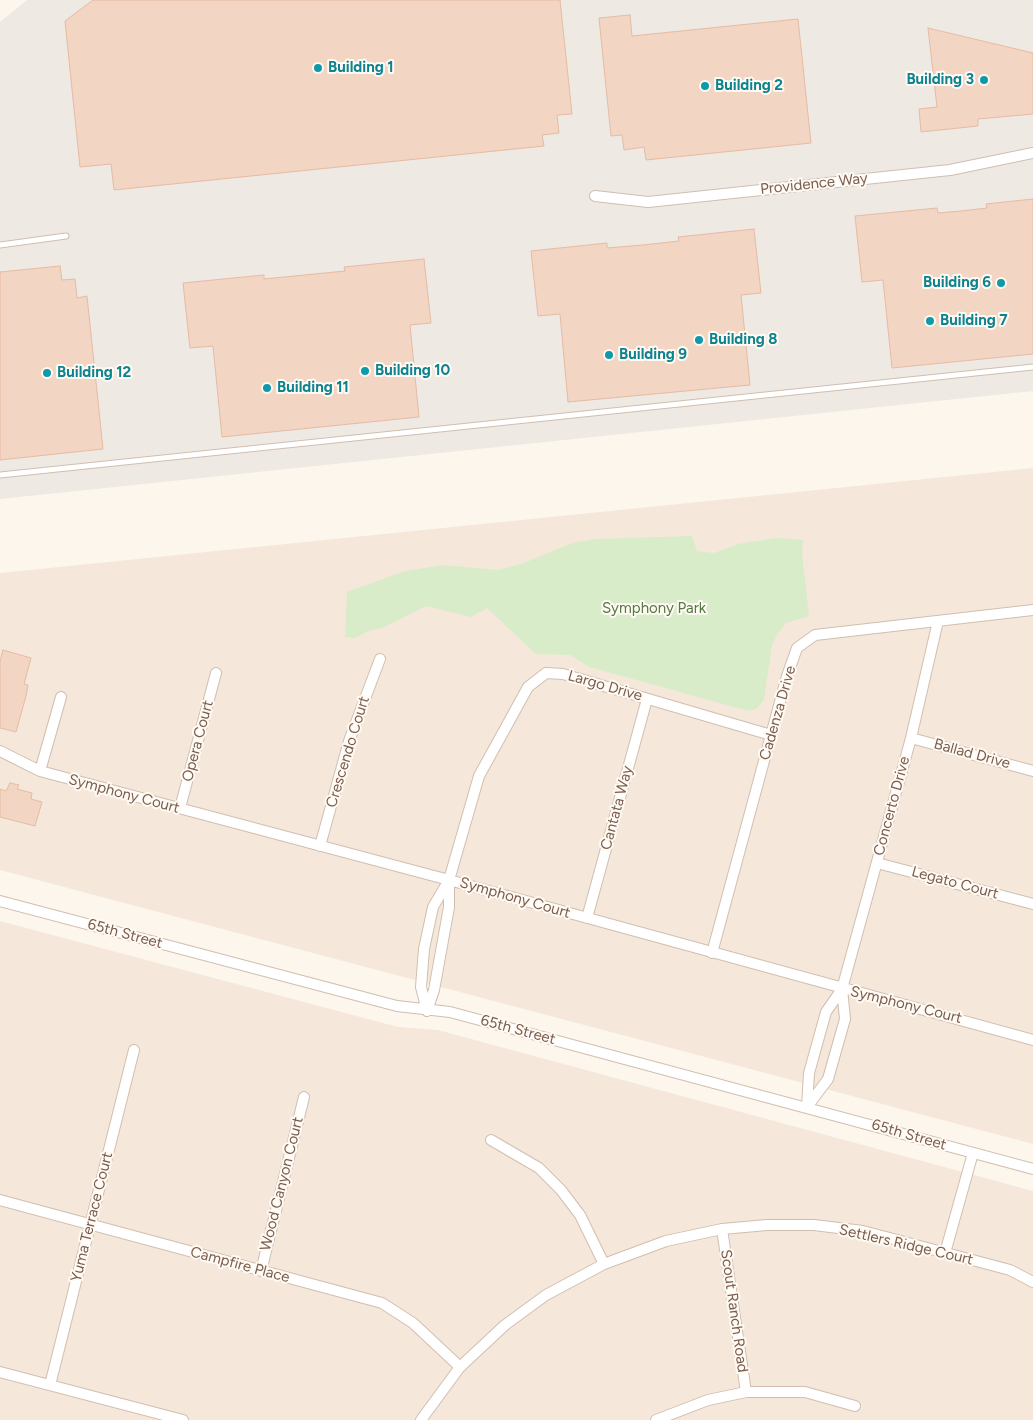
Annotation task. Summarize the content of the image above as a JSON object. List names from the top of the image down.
{
  "streets": {
    "street": [
      "Providence Way",
      "Largo Drive",
      "Cadenza Drive",
      "Opera Court",
      "Crescendo Court",
      "Ballad Drive",
      "Symphony Court",
      "Concerto Drive",
      "Cantata Way",
      "Legato Court",
      "65th Street",
      "Wood Canyon Court",
      "Yuma Terrace Court",
      "Settlers Ridge Court",
      "Campfire Place",
      "Scout Ranch Road"
    ]
  },
  "crossings": [
    ["Largo Drive", "Cadenza Drive"],
    ["Largo Drive", "Symphony Court"],
    ["Largo Drive", "Cantata Way"],
    ["Largo Drive", "65th Street"],
    ["Cadenza Drive", "Symphony Court"],
    ["Cadenza Drive", "Concerto Drive"],
    ["Opera Court", "Symphony Court"],
    ["Crescendo Court", "Symphony Court"],
    ["Ballad Drive", "Concerto Drive"],
    ["Symphony Court", "Concerto Drive"],
    ["Symphony Court", "Cantata Way"],
    ["Concerto Drive", "Legato Court"],
    ["Concerto Drive", "65th Street"],
    ["Wood Canyon Court", "Campfire Place"],
    ["Yuma Terrace Court", "Campfire Place"],
    ["Settlers Ridge Court", "Campfire Place"],
    ["Settlers Ridge Court", "Scout Ranch Road"]
  ],
  "parks": ["Symphony Park"],
  "places": [
    "Building 1",
    "Building 3",
    "Building 2",
    "Building 6",
    "Building 7",
    "Building 8",
    "Building 9",
    "Building 10",
    "Building 12",
    "Building 11"
  ]
}
